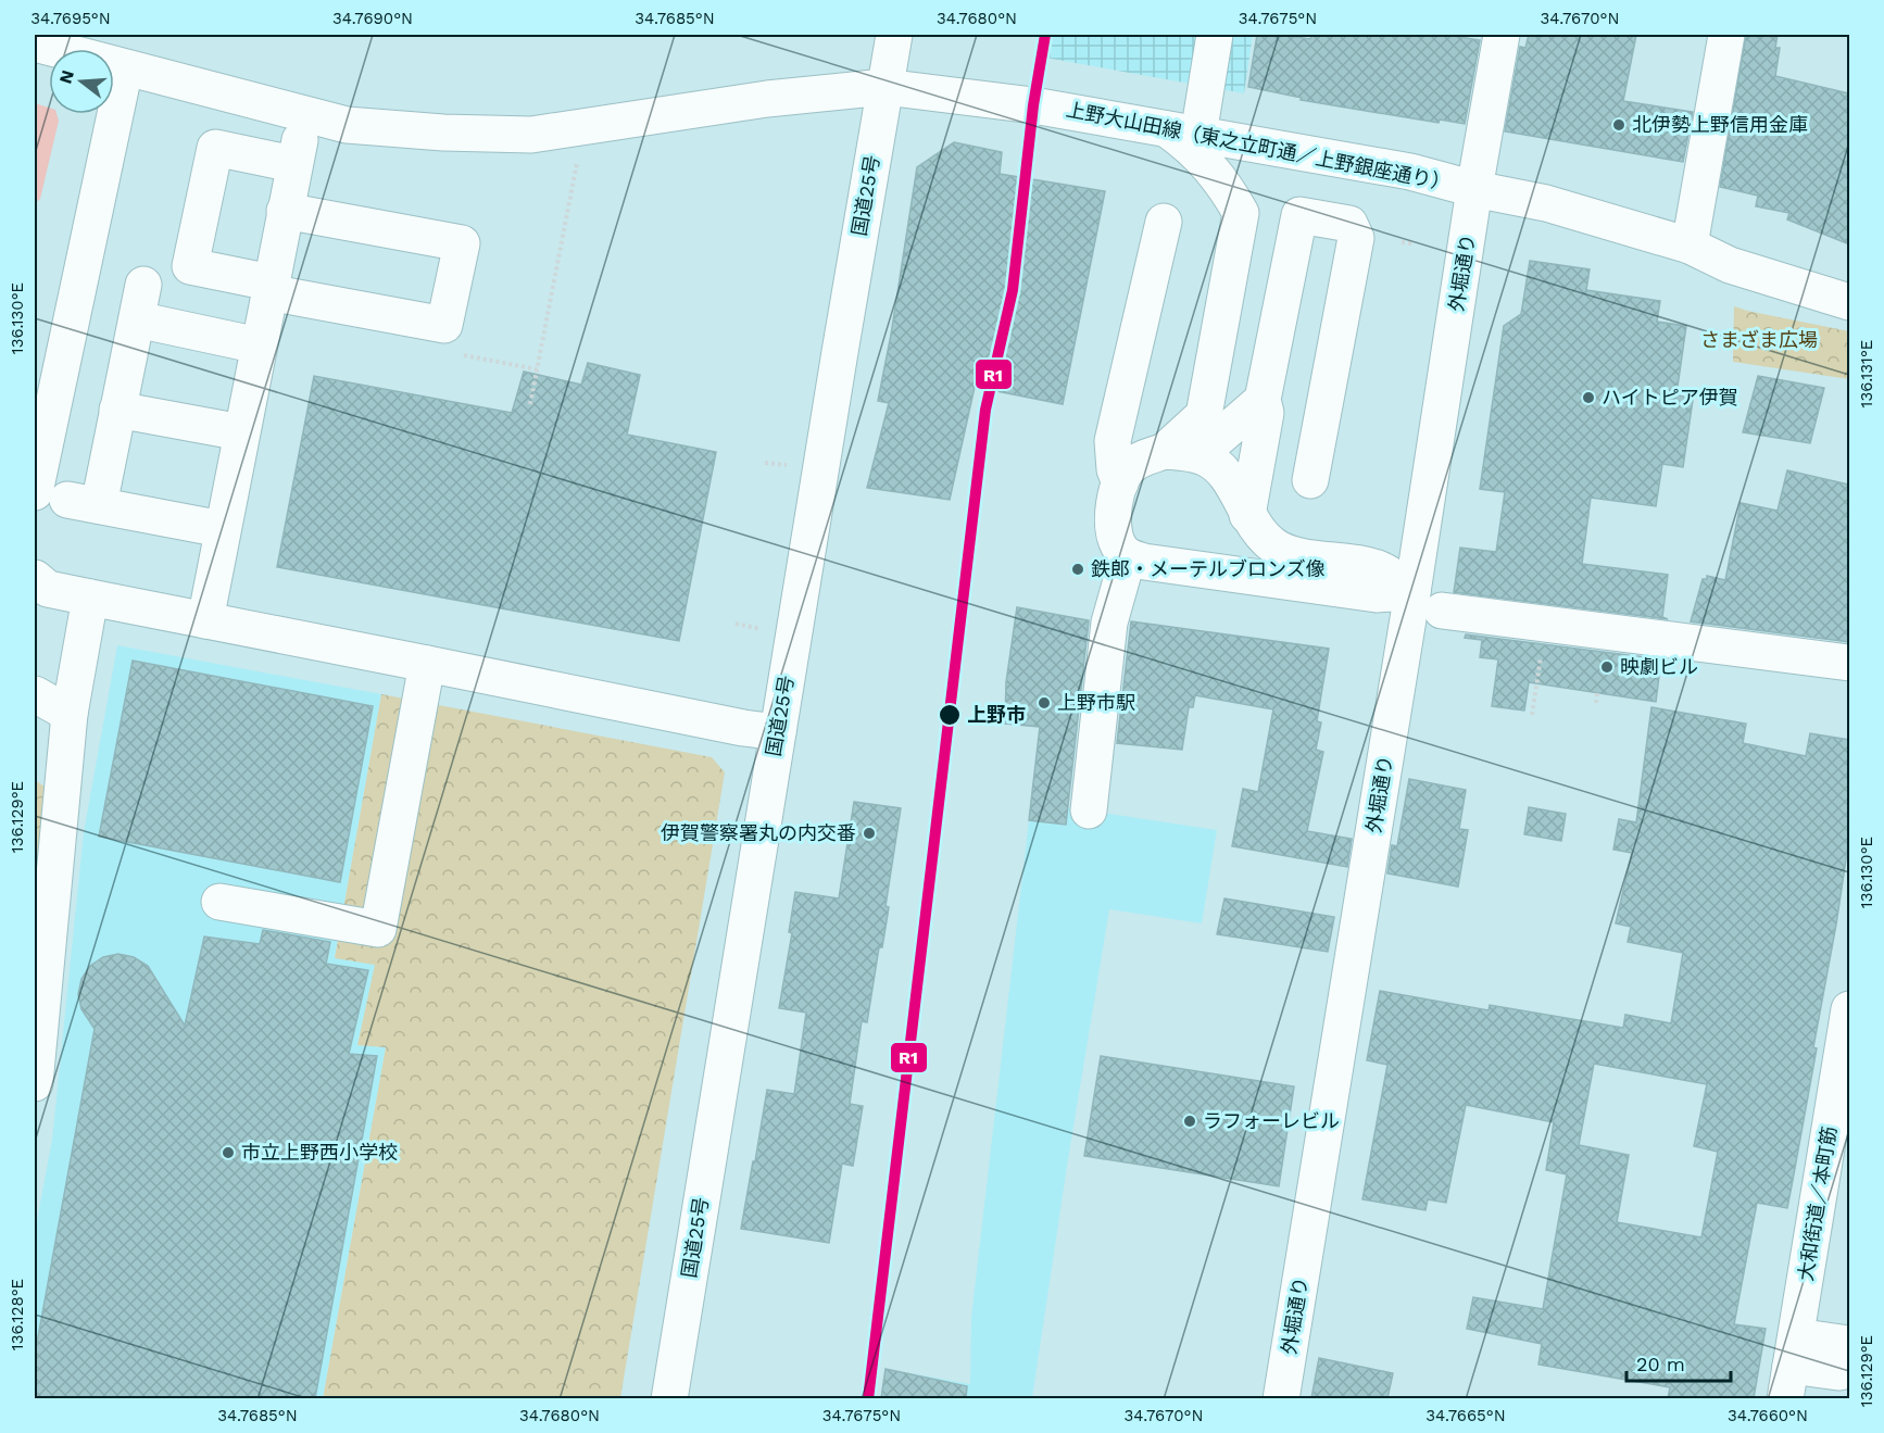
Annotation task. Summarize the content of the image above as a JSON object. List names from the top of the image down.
{
  "streets": {
    "main road": [
      "上野大山田線（東之立町通／上野銀座通り）",
      "国道25号",
      "外堀通り",
      "大和街道／本町筋"
    ]
  },
  "crossings": [
    ["上野大山田線（東之立町通／上野銀座通り）", "国道25号"],
    ["上野大山田線（東之立町通／上野銀座通り）", "外堀通り"]
  ],
  "parks": ["さまざま広場"],
  "places": [
    "北伊勢上野信用金庫",
    "ハイトピア伊賀",
    "鉄郎・メーテルブロンズ像",
    "映劇ビル",
    "上野市駅",
    "上野市",
    "伊賀警察署丸の内交番",
    "ラフォーレビル",
    "市立上野西小学校"
  ],
  "lines": ["transit line R1"],
  "scale_bar": "20 m",
  "north": "left",
  "coordinates": [
    "34.7695°N",
    "34.7690°N",
    "34.7685°N",
    "34.7680°N",
    "34.7675°N",
    "34.7670°N",
    "136.130°E",
    "136.131°E",
    "136.129°E",
    "136.128°E",
    "34.7665°N",
    "34.7660°N"
  ]
}
